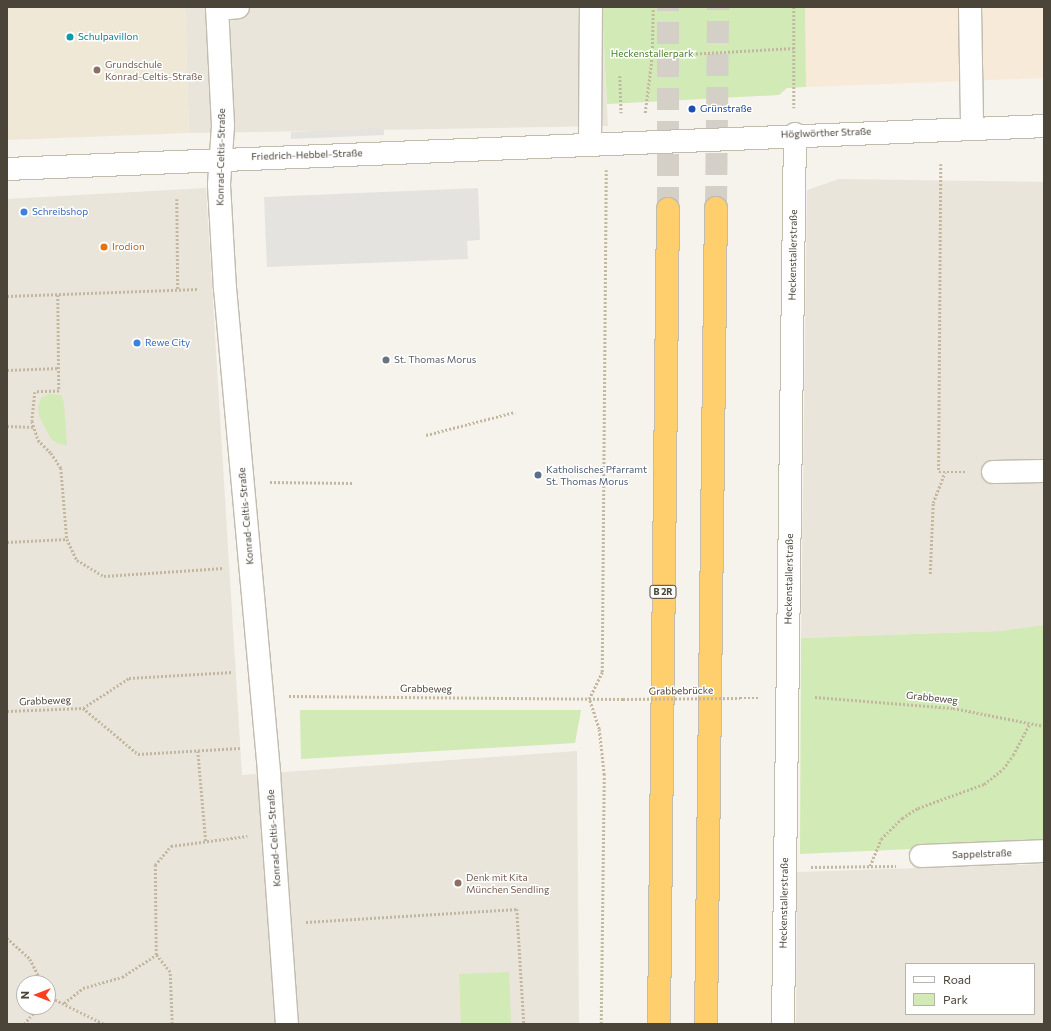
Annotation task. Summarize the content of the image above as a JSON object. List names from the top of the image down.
{
  "streets": {
    "highway": ["B 2R"],
    "street": [
      "Höglwörther Straße",
      "Friedrich-Hebbel-Straße",
      "Konrad-Celtis-Straße",
      "Heckenstallerstraße",
      "Sappelstraße"
    ],
    "path": ["Grabbeweg", "Grabbebrücke"]
  },
  "crossings": [
    ["Höglwörther Straße", "Friedrich-Hebbel-Straße"],
    ["Höglwörther Straße", "Heckenstallerstraße"],
    ["Friedrich-Hebbel-Straße", "Konrad-Celtis-Straße"],
    ["Konrad-Celtis-Straße", "Grabbeweg"],
    ["Grabbeweg", "Grabbebrücke"]
  ],
  "parks": ["Heckenstallerpark"],
  "places": [
    "Schulpavillon",
    "Grundschule Konrad-Celtis-Straße",
    "Grünstraße",
    "Schreibshop",
    "Irodion",
    "Rewe City",
    "St. Thomas Morus",
    "Katholisches Pfarramt St. Thomas Morus",
    "Denk mit Kita München Sendling"
  ],
  "legend": ["Road", "Park"],
  "north": "left"
}
